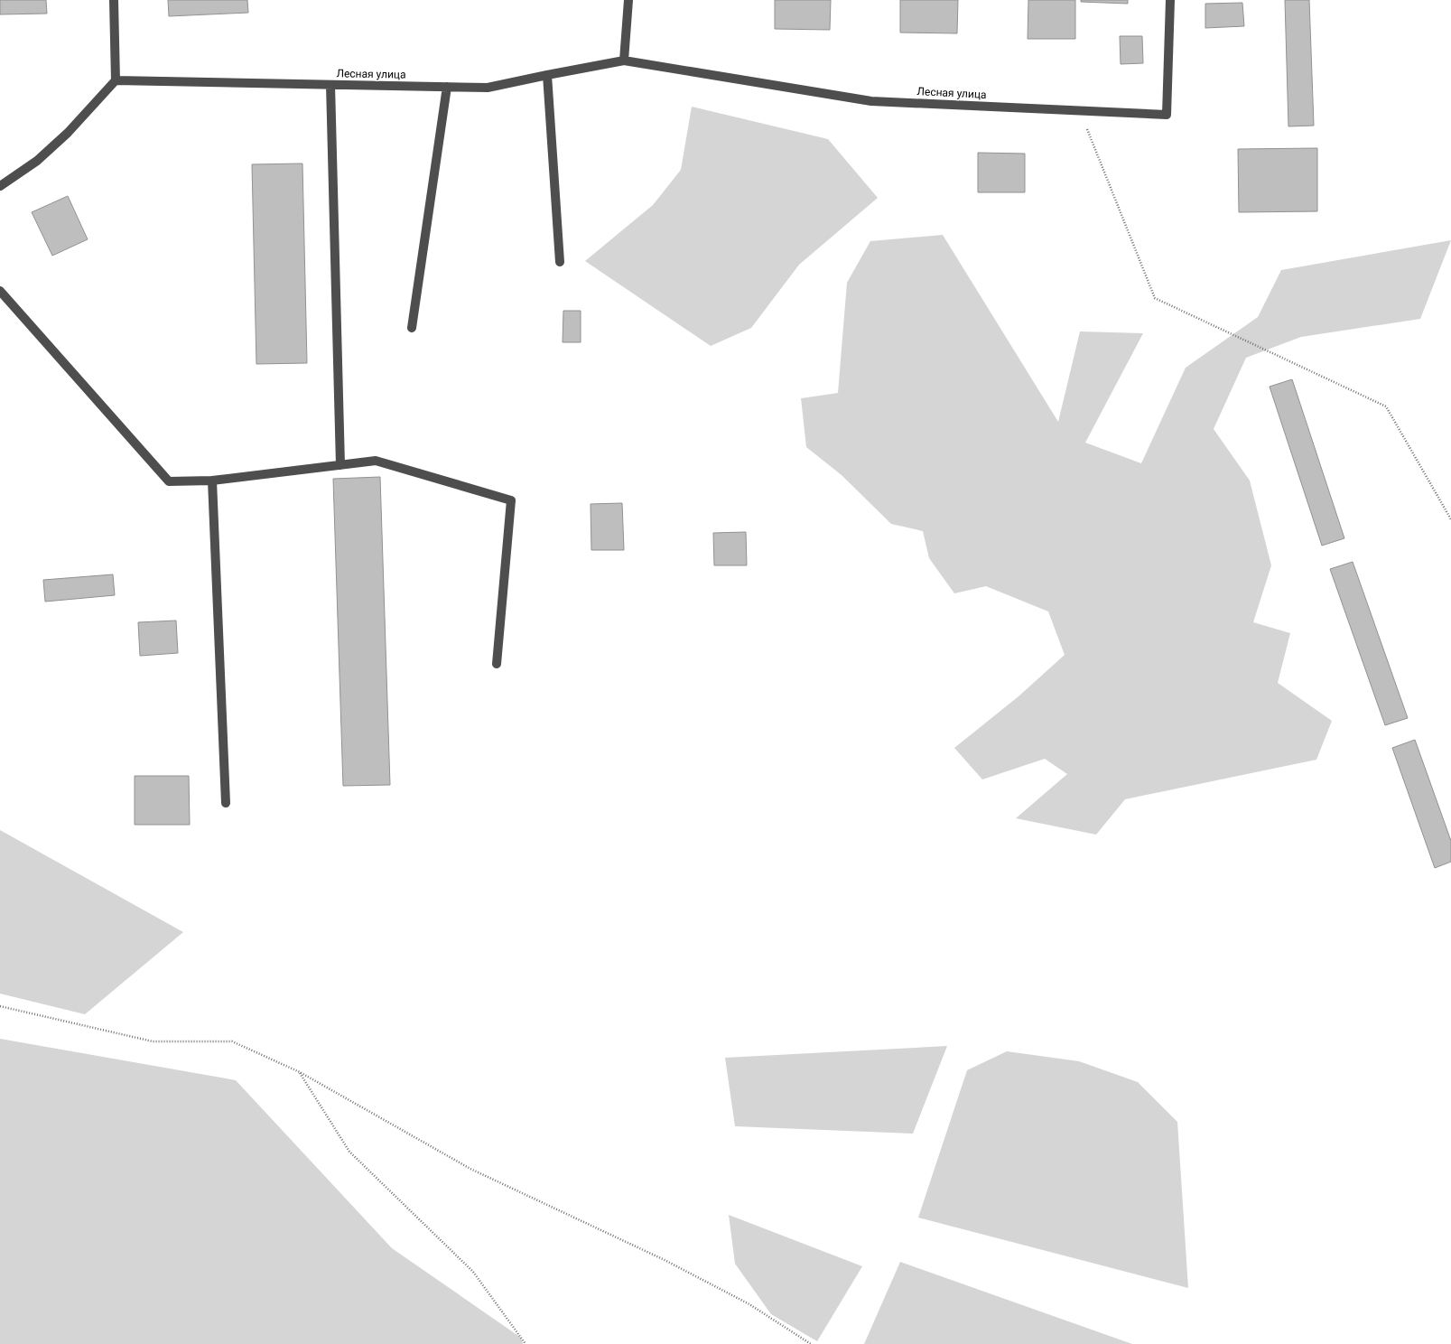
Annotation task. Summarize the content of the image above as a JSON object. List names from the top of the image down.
{
  "streets": {
    "street": ["Лесная улица"]
  }
}
